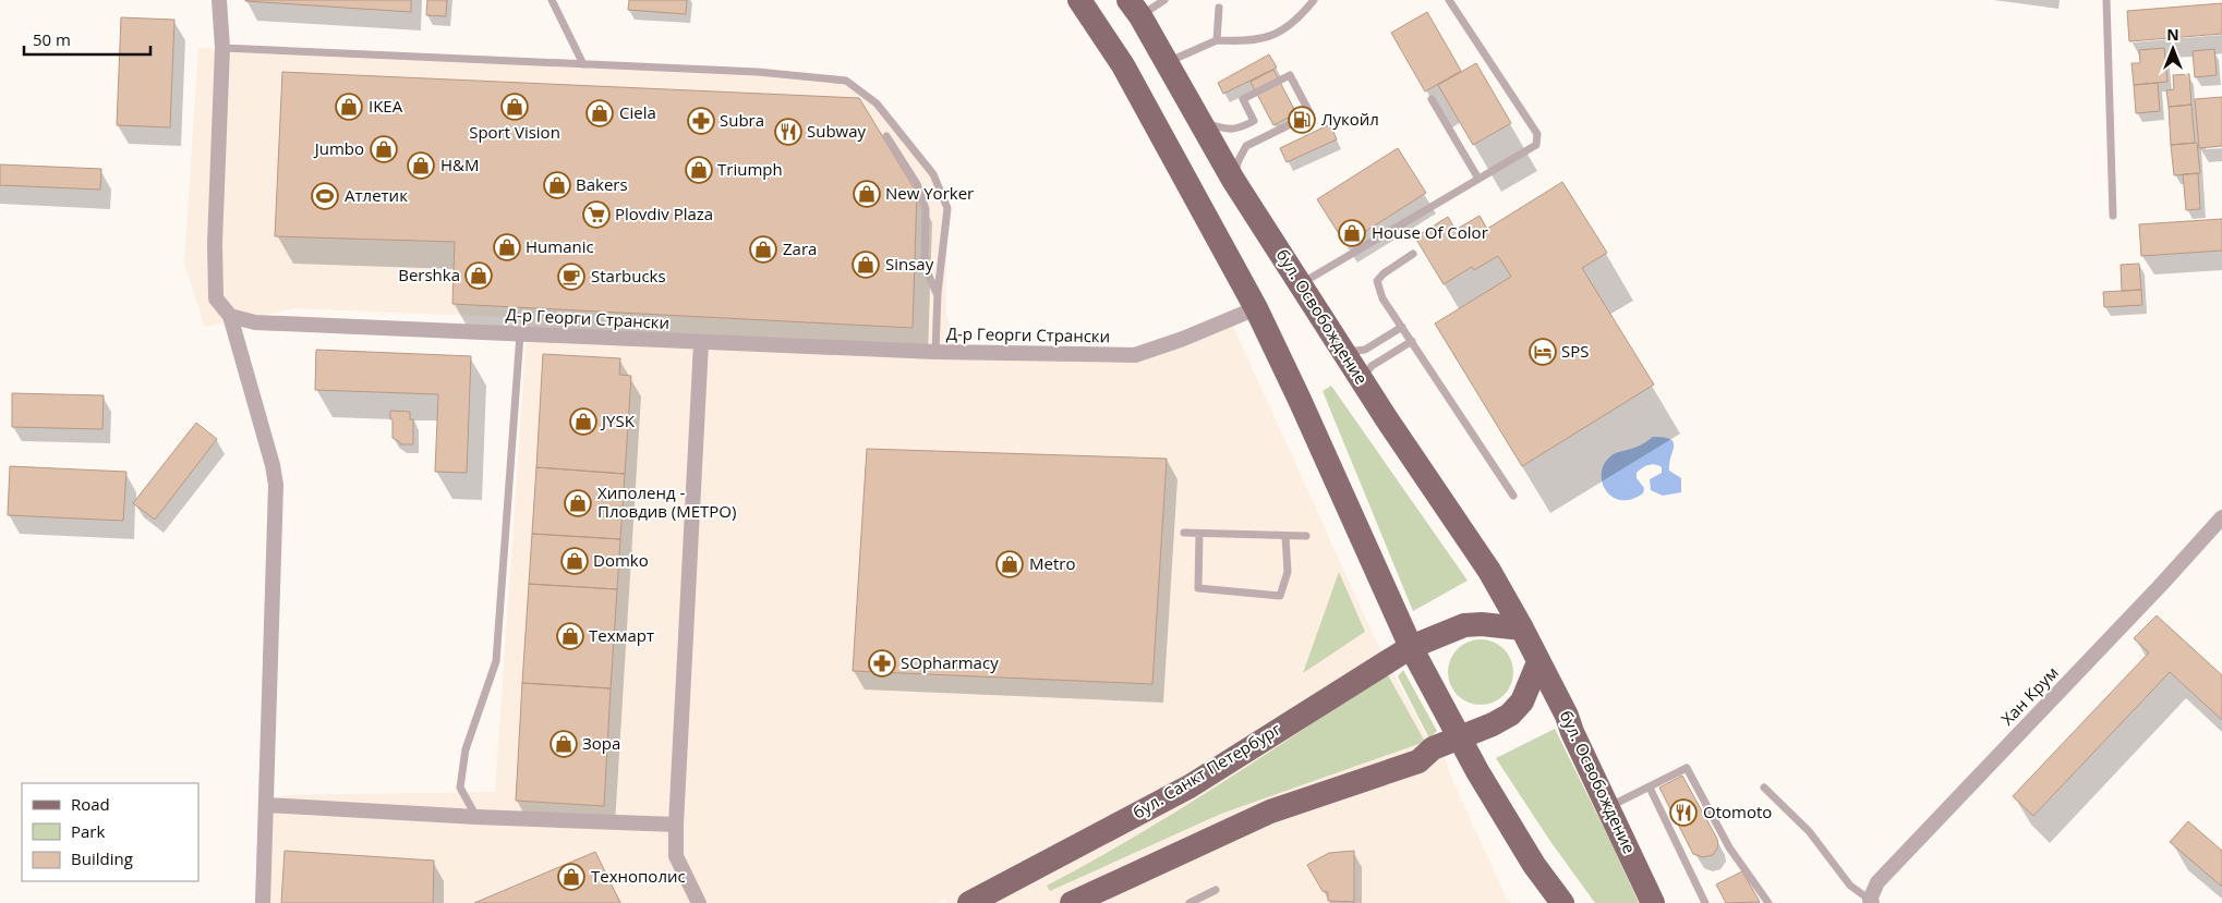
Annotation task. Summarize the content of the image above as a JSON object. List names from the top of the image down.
{
  "streets": {
    "main road": ["бул. Освобождение", "бул. Санкт Петербург"],
    "street": ["Д-р Георги Странски", "Хан Крум"]
  },
  "crossings": [
    ["бул. Освобождение", "бул. Санкт Петербург"]
  ],
  "places": {
    "shop": [
      "IKEA",
      "Sport Vision",
      "Ciela",
      "Jumbo",
      "H&M",
      "Triumph",
      "Bakers",
      "New Yorker",
      "House Of Color",
      "Humanic",
      "Zara",
      "Sinsay",
      "Bershka",
      "JYSK",
      "Хиполенд - Пловдив (МЕТРО)",
      "Domko",
      "Metro",
      "Техмарт",
      "Зора",
      "Технополис"
    ],
    "fuel station": ["Лукойл"],
    "pharmacy": ["Subra", "SOpharmacy"],
    "restaurant": ["Subway", "Otomoto"],
    "sports": ["Атлетик"],
    "supermarket": ["Plovdiv Plaza"],
    "cafe": ["Starbucks"],
    "hotel": ["SPS"]
  },
  "legend": ["Road", "Park", "Building"],
  "scale_bar": "50 m",
  "north": "top"
}
